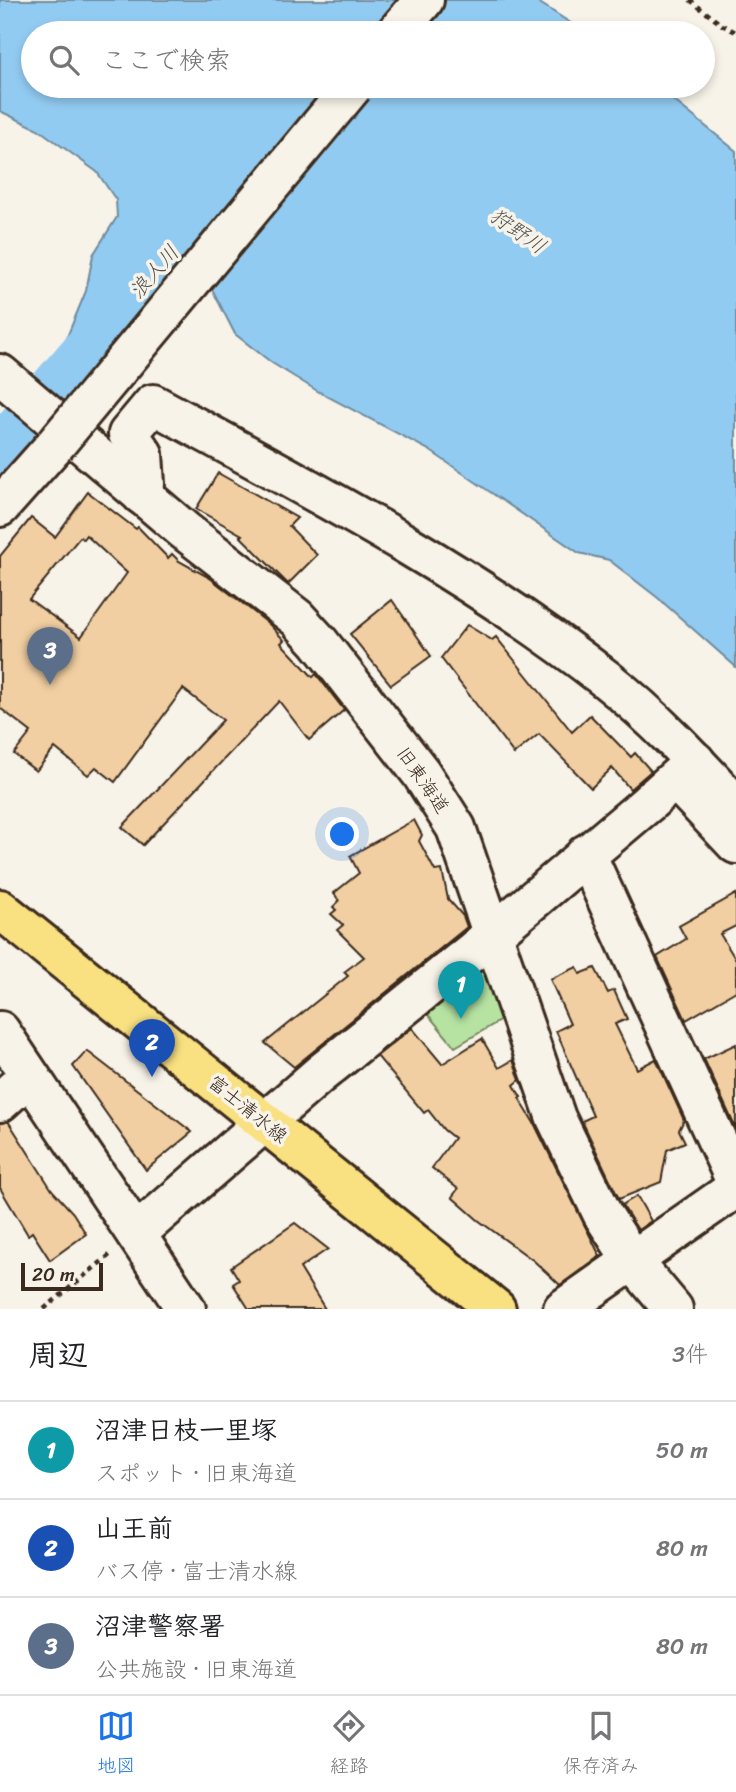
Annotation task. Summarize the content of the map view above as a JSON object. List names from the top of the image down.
{
  "streets": {
    "main road": ["富士清水線"],
    "street": ["旧東海道"]
  },
  "water": ["狩野川", "浪人川"],
  "scale_bar": "20 m",
  "page": {
    "search": "ここで検索",
    "pins": ["3", "1", "2"],
    "scale": "20 m",
    "heading": ["周辺", "3件"],
    "list": [
      {
        "mark": "1",
        "name": "沼津日枝一里塚",
        "note": "スポット · 旧東海道",
        "value": "50 m"
      },
      {
        "mark": "2",
        "name": "山王前",
        "note": "バス停 · 富士清水線",
        "value": "80 m"
      },
      {
        "mark": "3",
        "name": "沼津警察署",
        "note": "公共施設 · 旧東海道",
        "value": "80 m"
      }
    ],
    "nav": ["地図", "経路", "保存済み"]
  }
}
